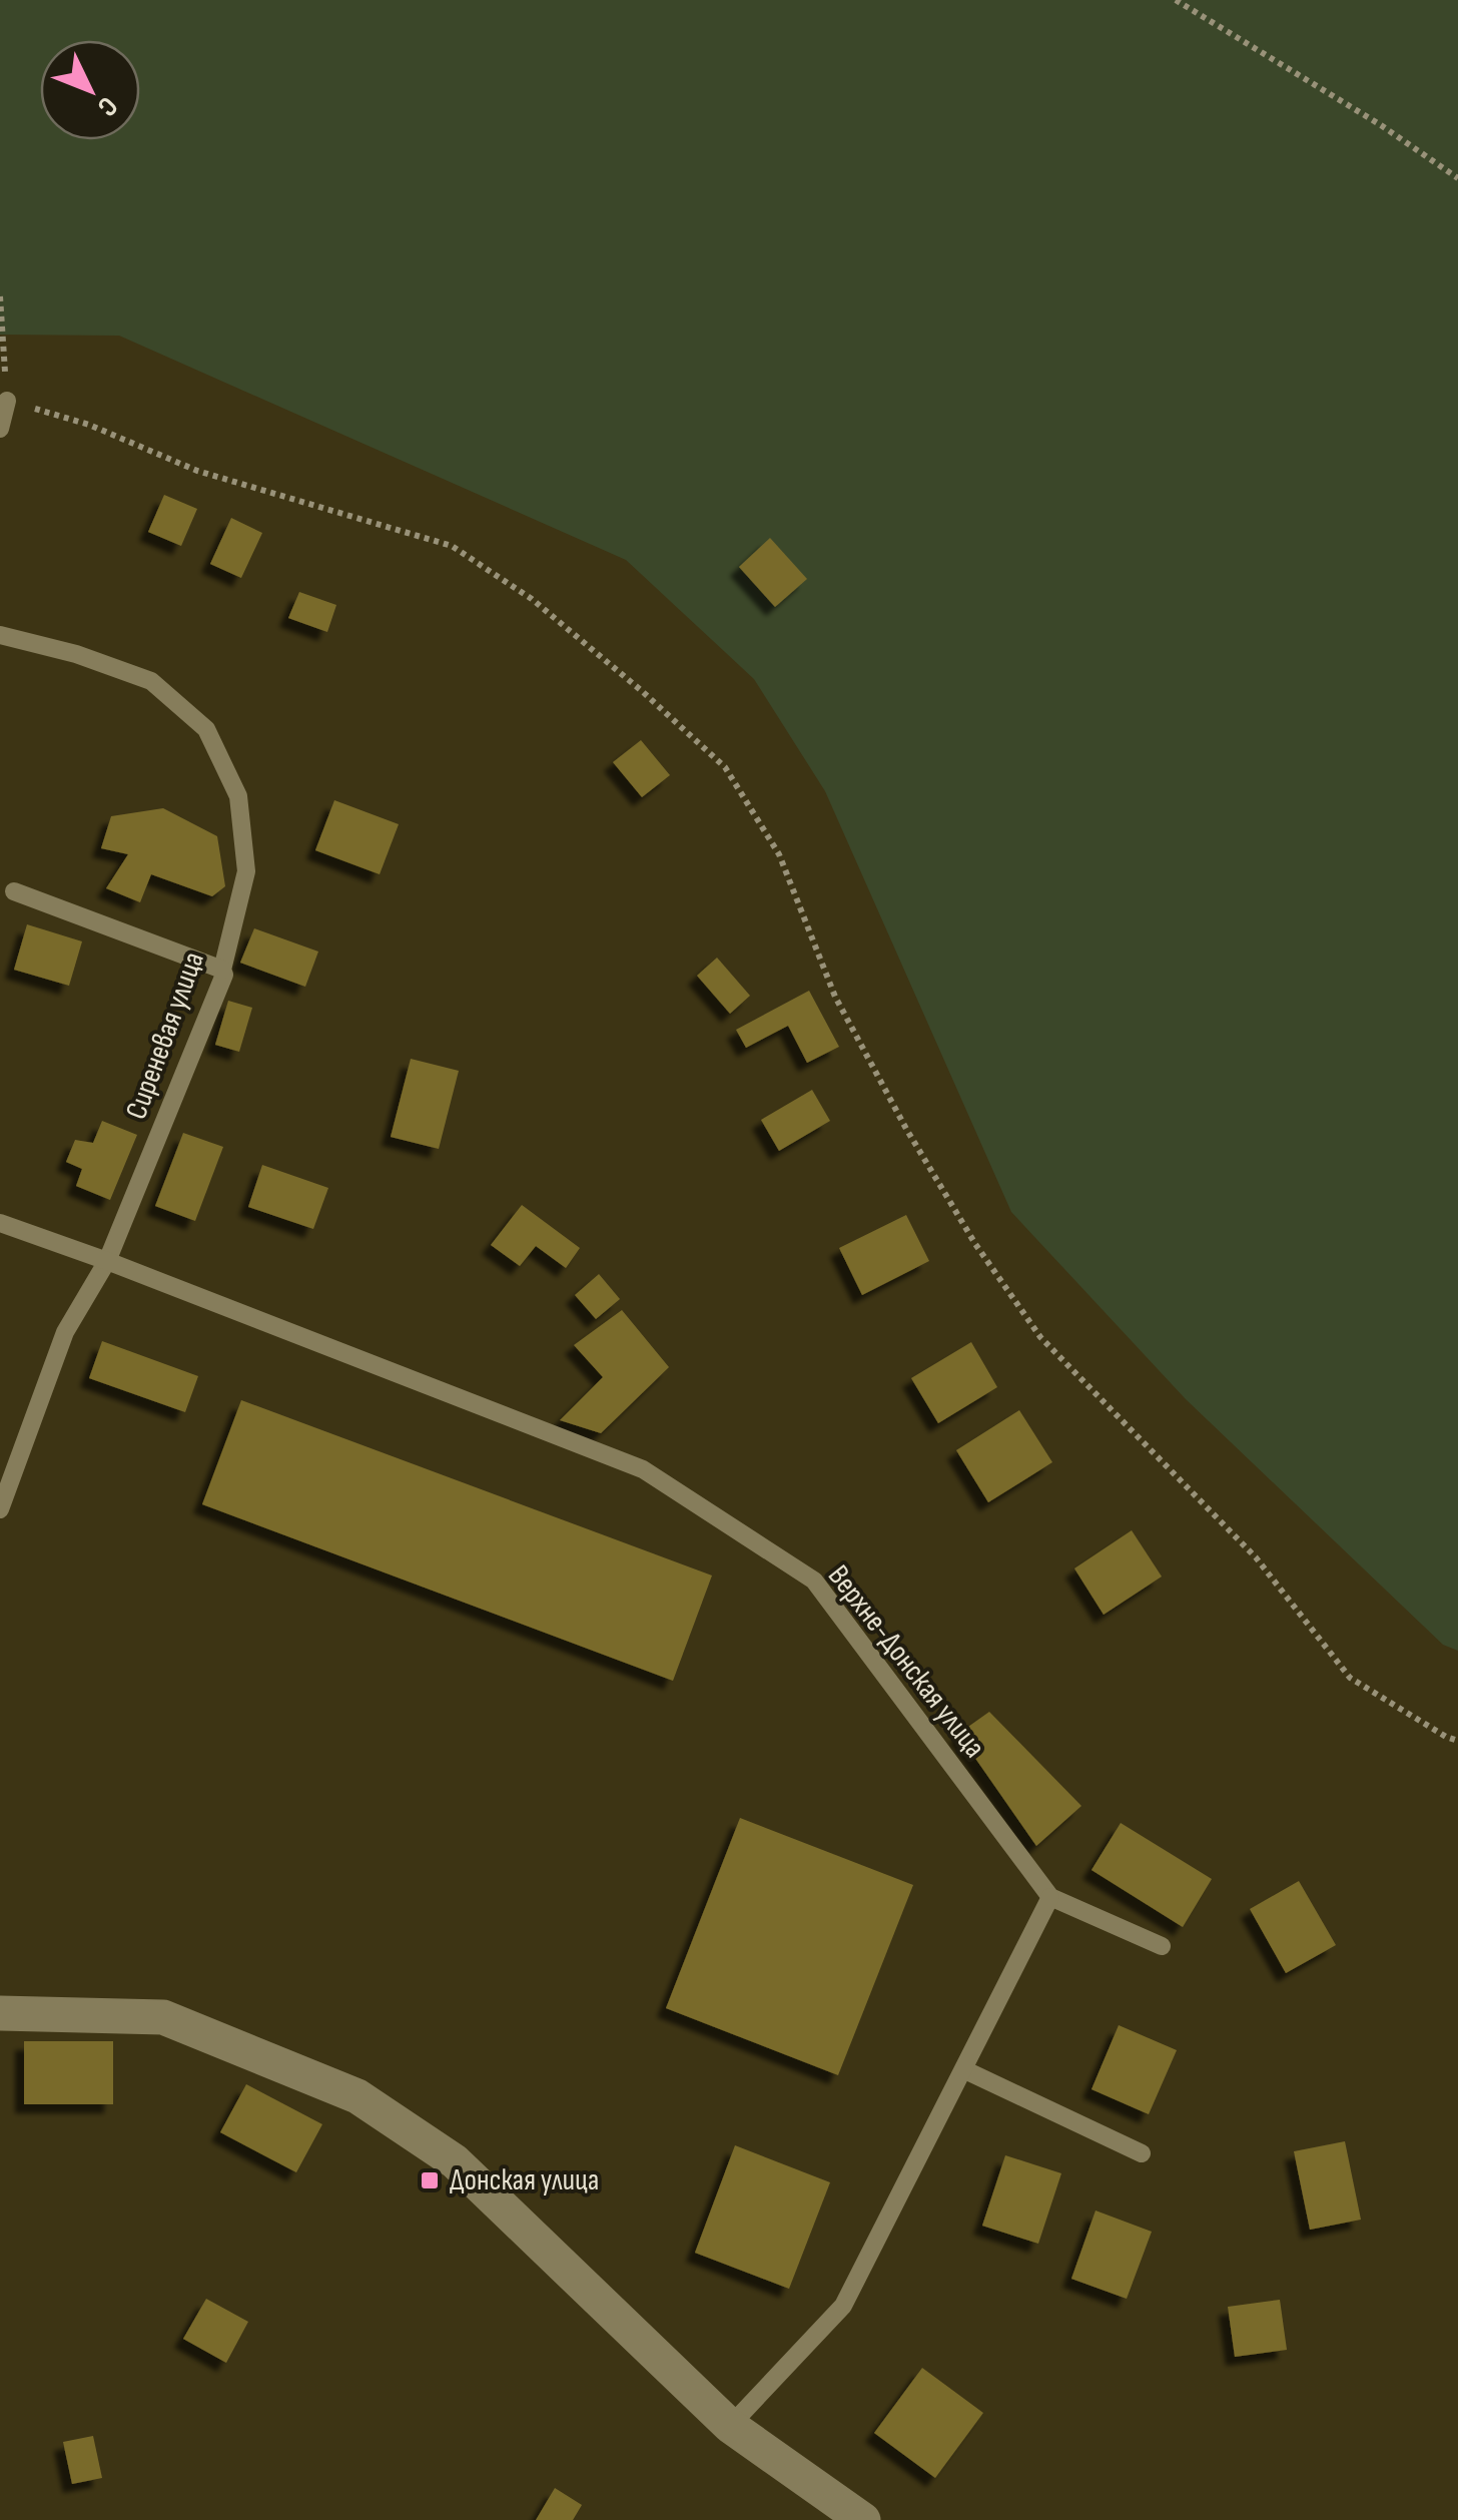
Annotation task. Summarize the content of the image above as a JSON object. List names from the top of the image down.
{
  "streets": {
    "lane": ["Сиреневая улица", "Верхне-Донская улица"]
  },
  "crossings": [
    ["Сиреневая улица", "Верхне-Донская улица"]
  ],
  "places": {
    "transit": ["Донская улица"]
  },
  "north": "bottom right"
}
